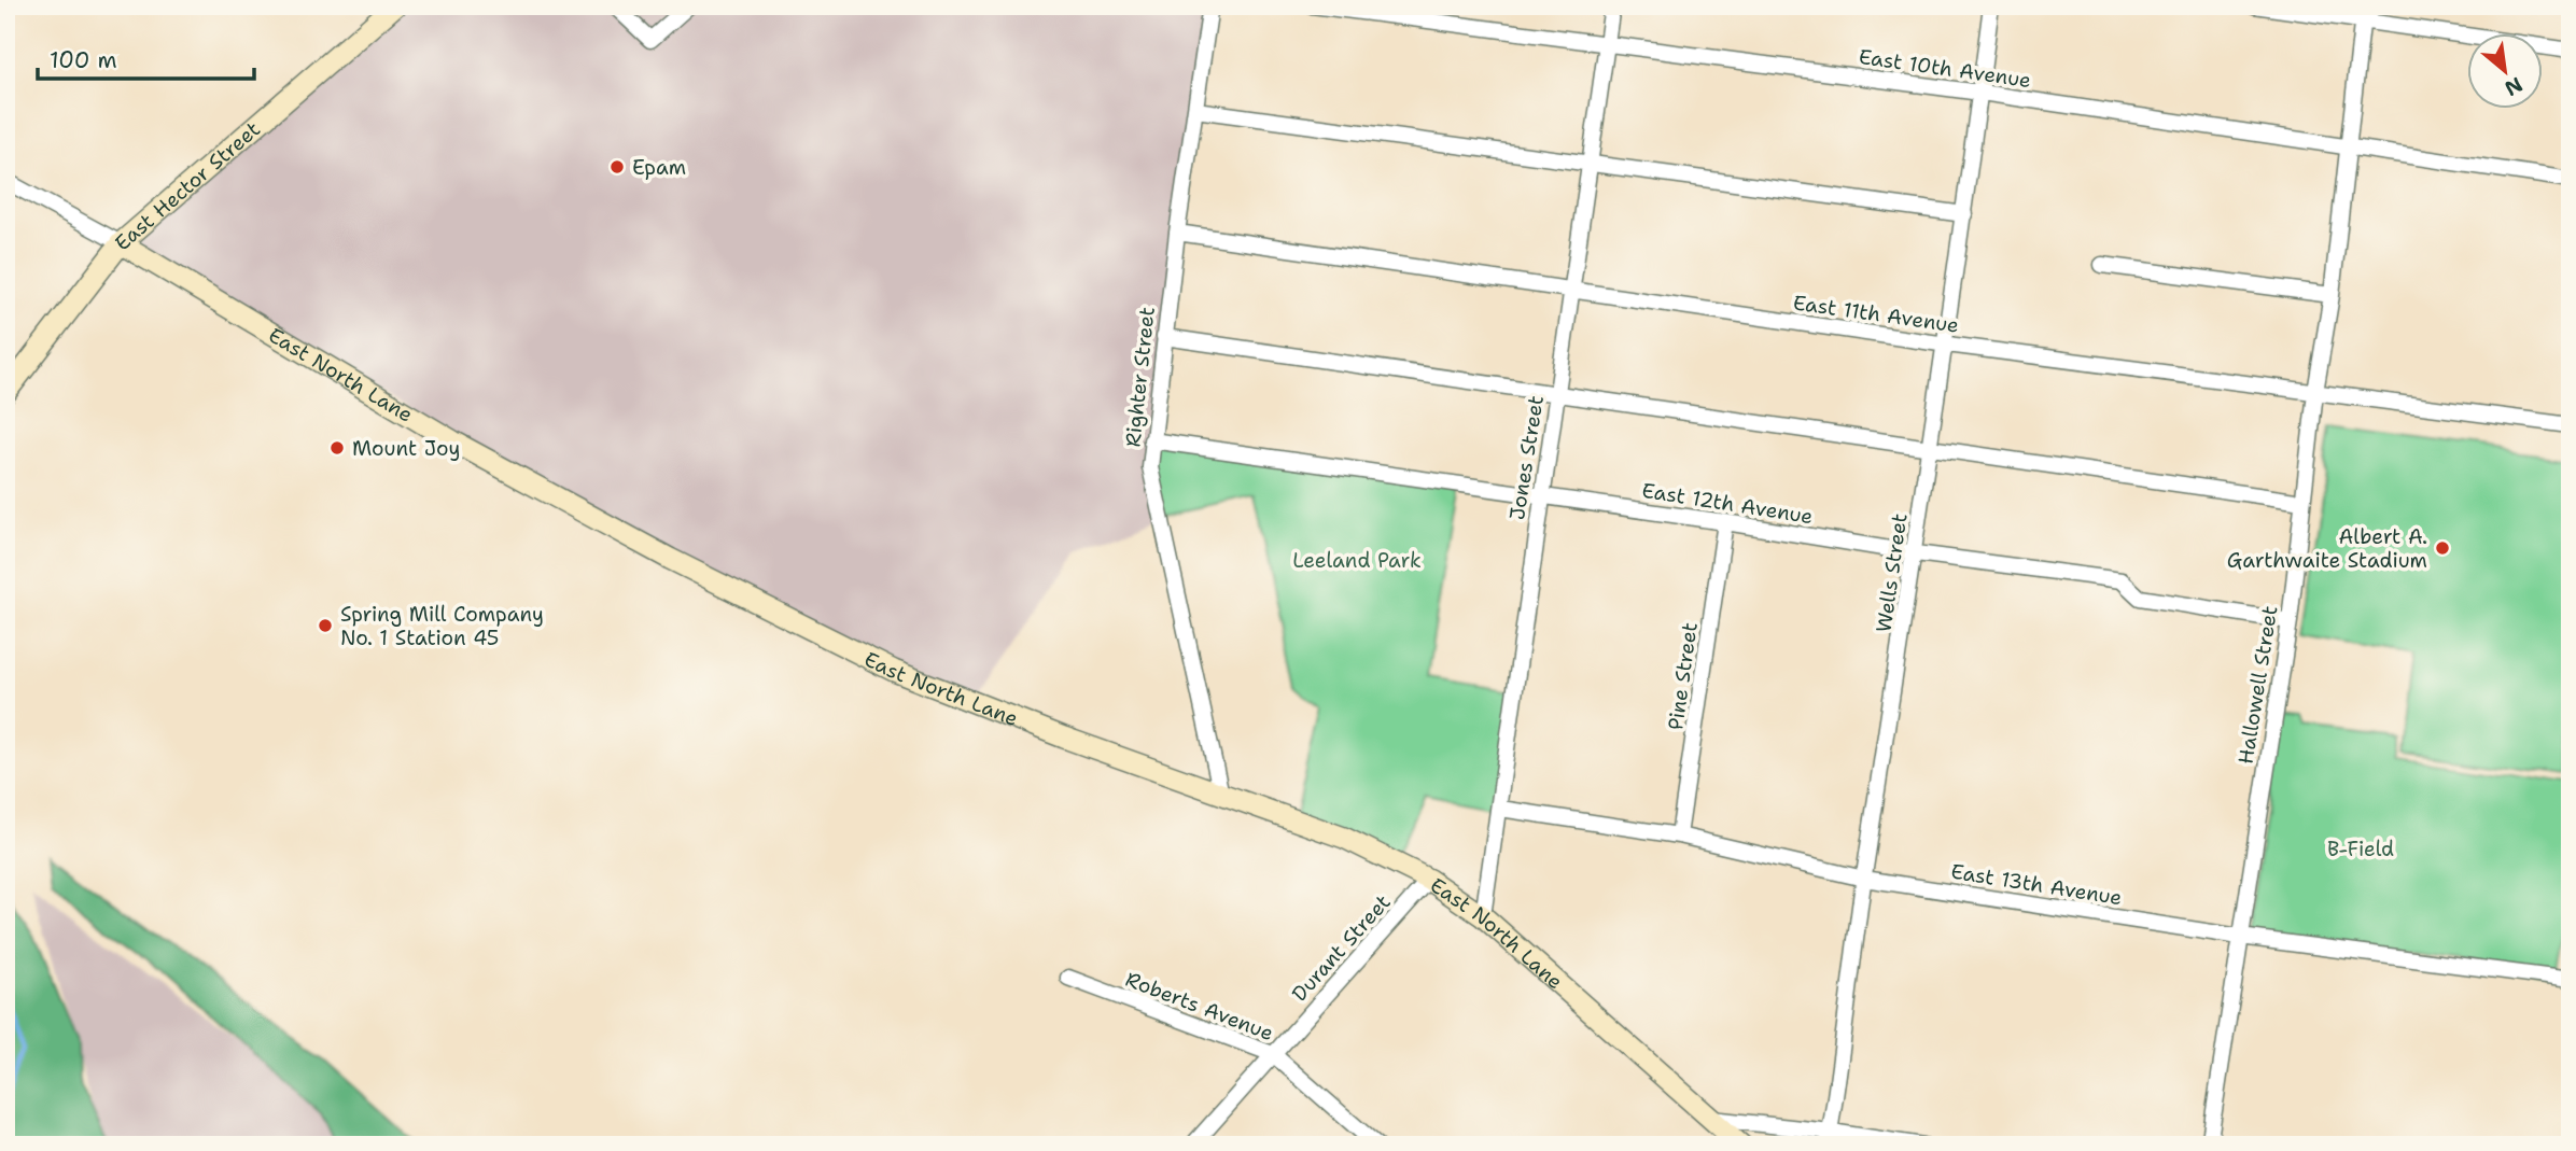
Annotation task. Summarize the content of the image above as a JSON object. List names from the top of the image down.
{
  "streets": {
    "street": [
      "East 10th Avenue",
      "East Hector Street",
      "East 11th Avenue",
      "East North Lane",
      "Righter Street",
      "Jones Street",
      "East 12th Avenue",
      "Wells Street",
      "Pine Street",
      "Hallowell Street",
      "East 13th Avenue",
      "Durant Street",
      "Roberts Avenue"
    ]
  },
  "crossings": [
    ["East 10th Avenue", "Jones Street"],
    ["East 10th Avenue", "Wells Street"],
    ["East 10th Avenue", "Hallowell Street"],
    ["East Hector Street", "East North Lane"],
    ["East 11th Avenue", "Righter Street"],
    ["East 11th Avenue", "Jones Street"],
    ["East 11th Avenue", "Wells Street"],
    ["East 11th Avenue", "Hallowell Street"],
    ["East North Lane", "Righter Street"],
    ["East North Lane", "Jones Street"],
    ["East North Lane", "Durant Street"],
    ["Righter Street", "East 12th Avenue"],
    ["Jones Street", "East 12th Avenue"],
    ["Jones Street", "East 13th Avenue"],
    ["East 12th Avenue", "Wells Street"],
    ["East 12th Avenue", "Pine Street"],
    ["East 12th Avenue", "Hallowell Street"],
    ["Wells Street", "East 13th Avenue"],
    ["Pine Street", "East 13th Avenue"],
    ["Hallowell Street", "East 13th Avenue"],
    ["Durant Street", "Roberts Avenue"]
  ],
  "parks": ["Leeland Park", "B-Field"],
  "places": [
    "Epam",
    "Mount Joy",
    "Albert A. Garthwaite Stadium",
    "Spring Mill Company No. 1 Station 45"
  ],
  "scale_bar": "100 m",
  "north": "bottom right"
}
